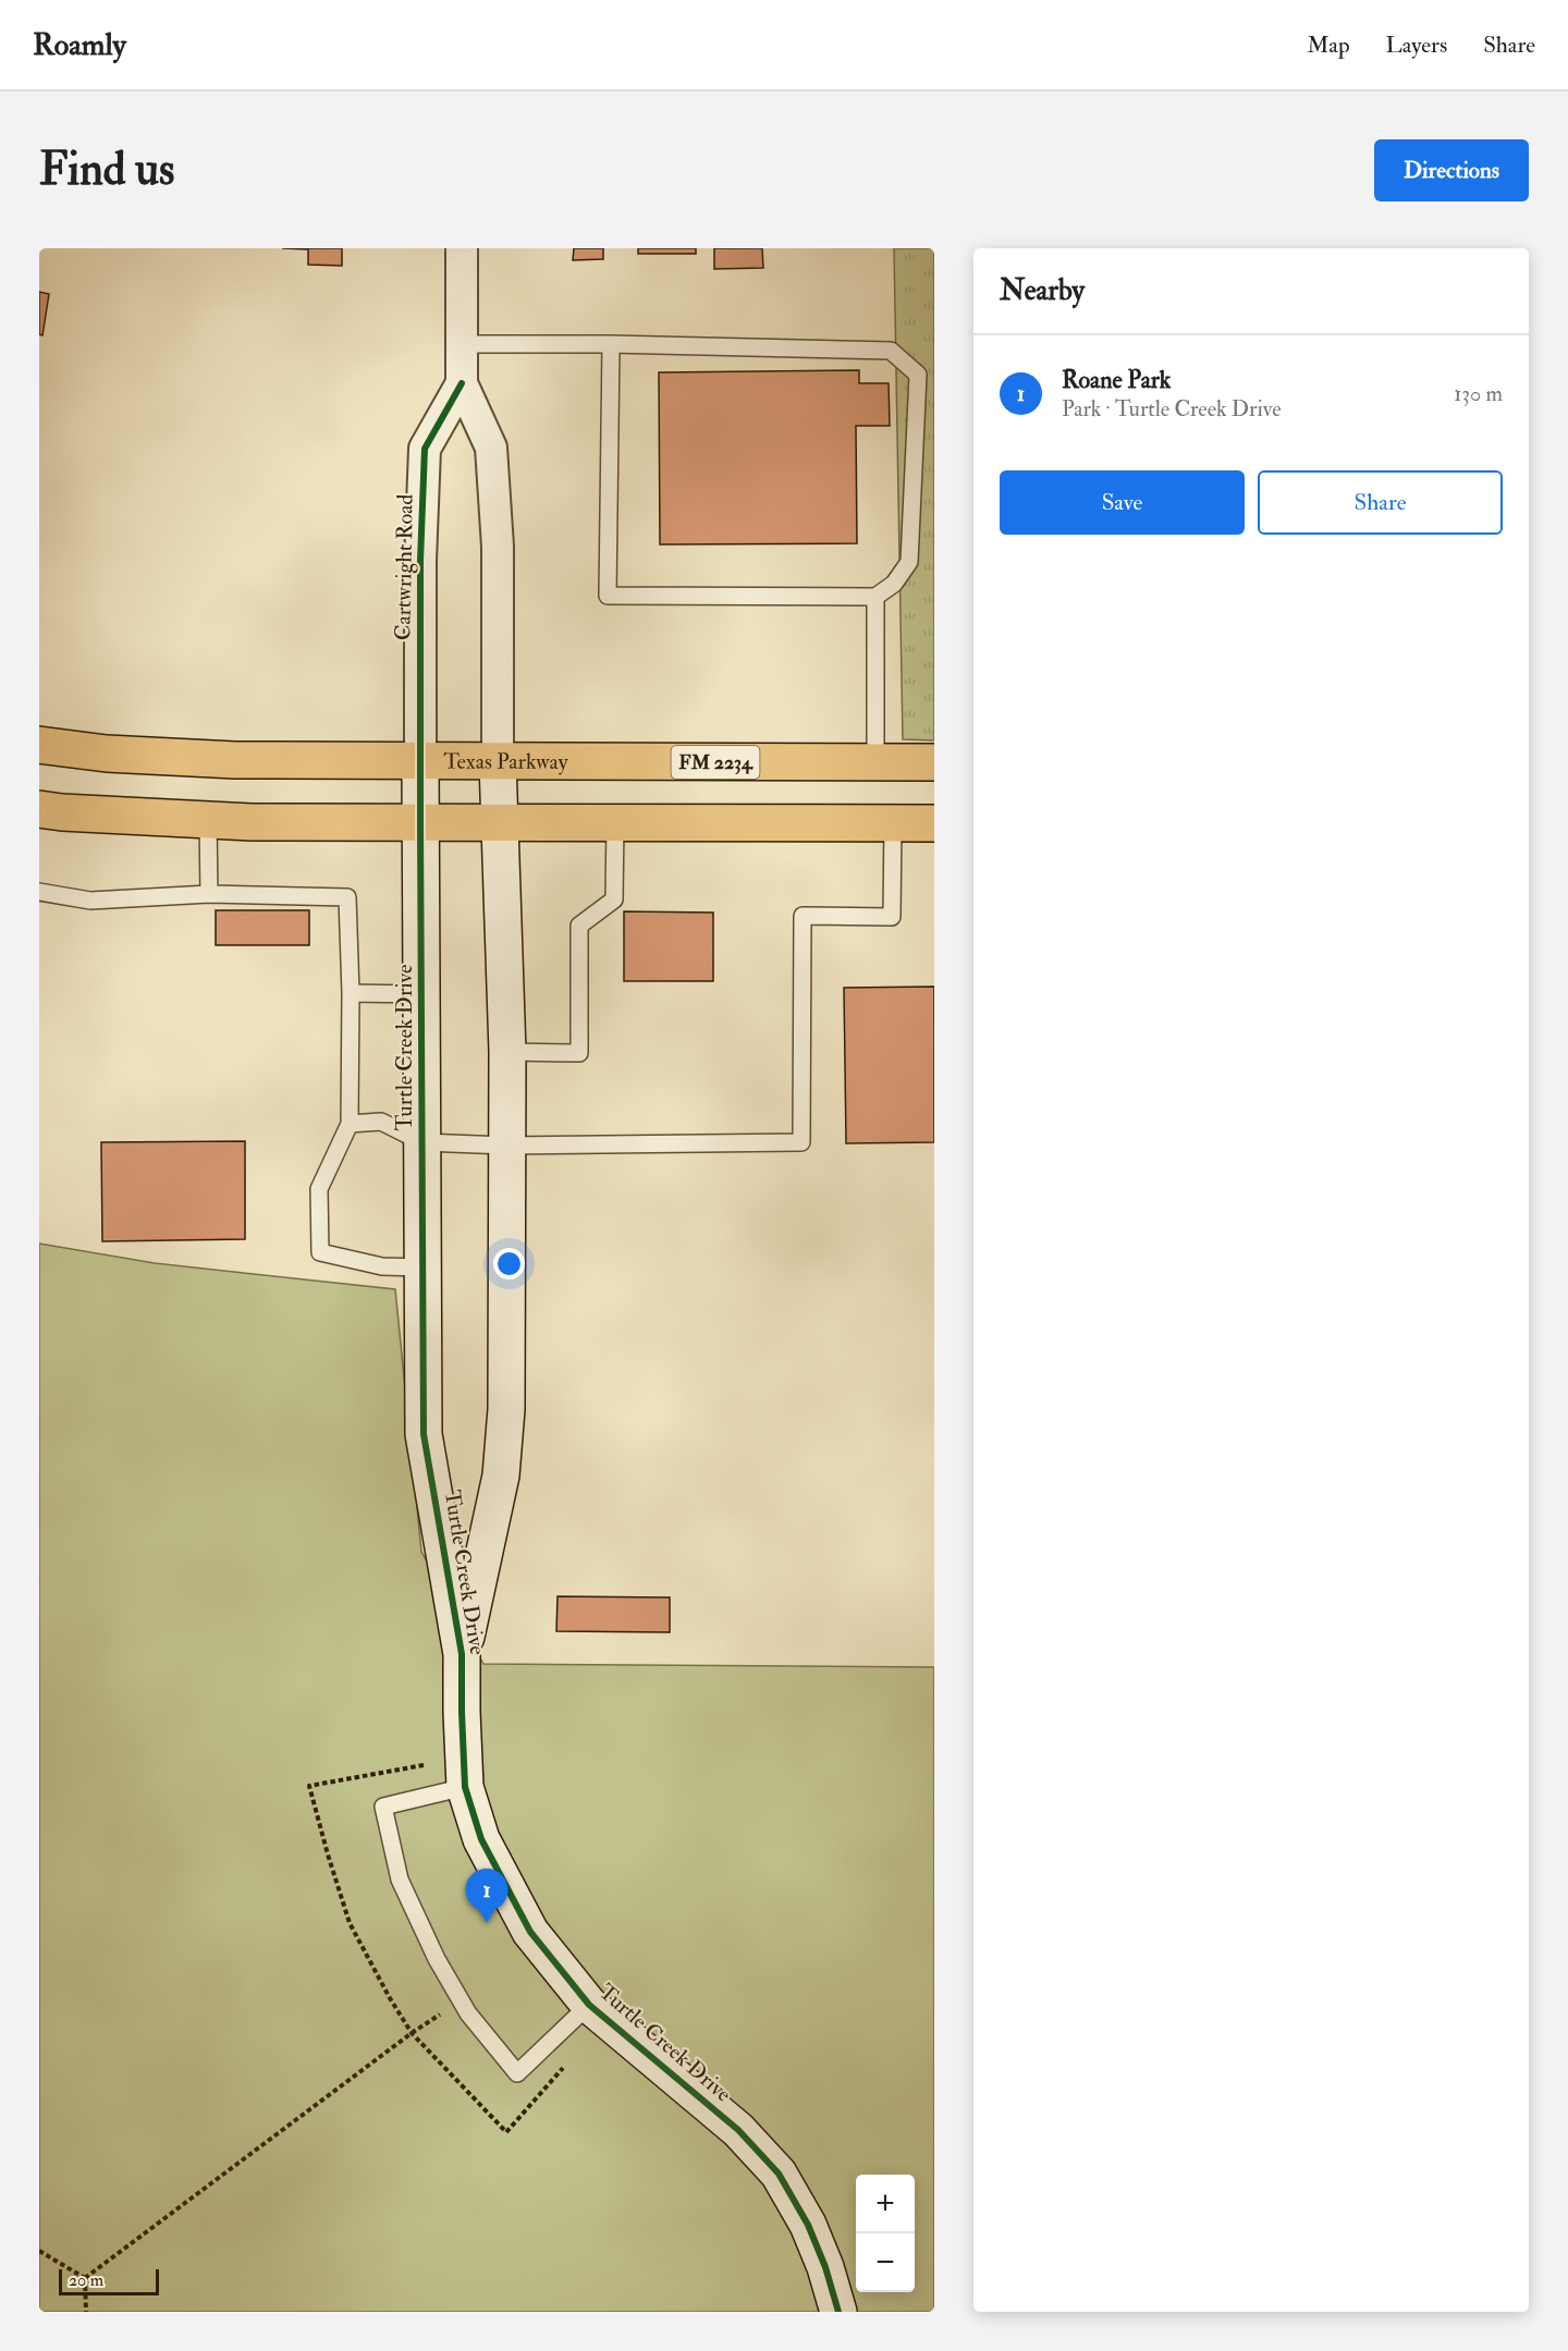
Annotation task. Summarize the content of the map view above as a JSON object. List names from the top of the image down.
{
  "streets": {
    "main road": ["Texas Parkway", "FM 2234"],
    "street": ["Cartwright Road", "Turtle Creek Drive"]
  },
  "crossings": [
    ["Cartwright Road", "Texas Parkway"],
    ["Cartwright Road", "Turtle Creek Drive"],
    ["Texas Parkway", "Turtle Creek Drive"]
  ],
  "scale_bar": "20 m",
  "page": {
    "header": "Roamly",
    "nav": ["Map", "Layers", "Share"],
    "buttons": [
      "Directions",
      ["Save", "Share"]
    ],
    "title": "Find us",
    "heading": "Nearby",
    "list": [
      {
        "mark": "1",
        "name": "Roane Park",
        "note": "Park · Turtle Creek Drive",
        "value": "130 m"
      }
    ],
    "pins": "1",
    "map_buttons": ["+", "−"],
    "scale": "20 m"
  }
}
